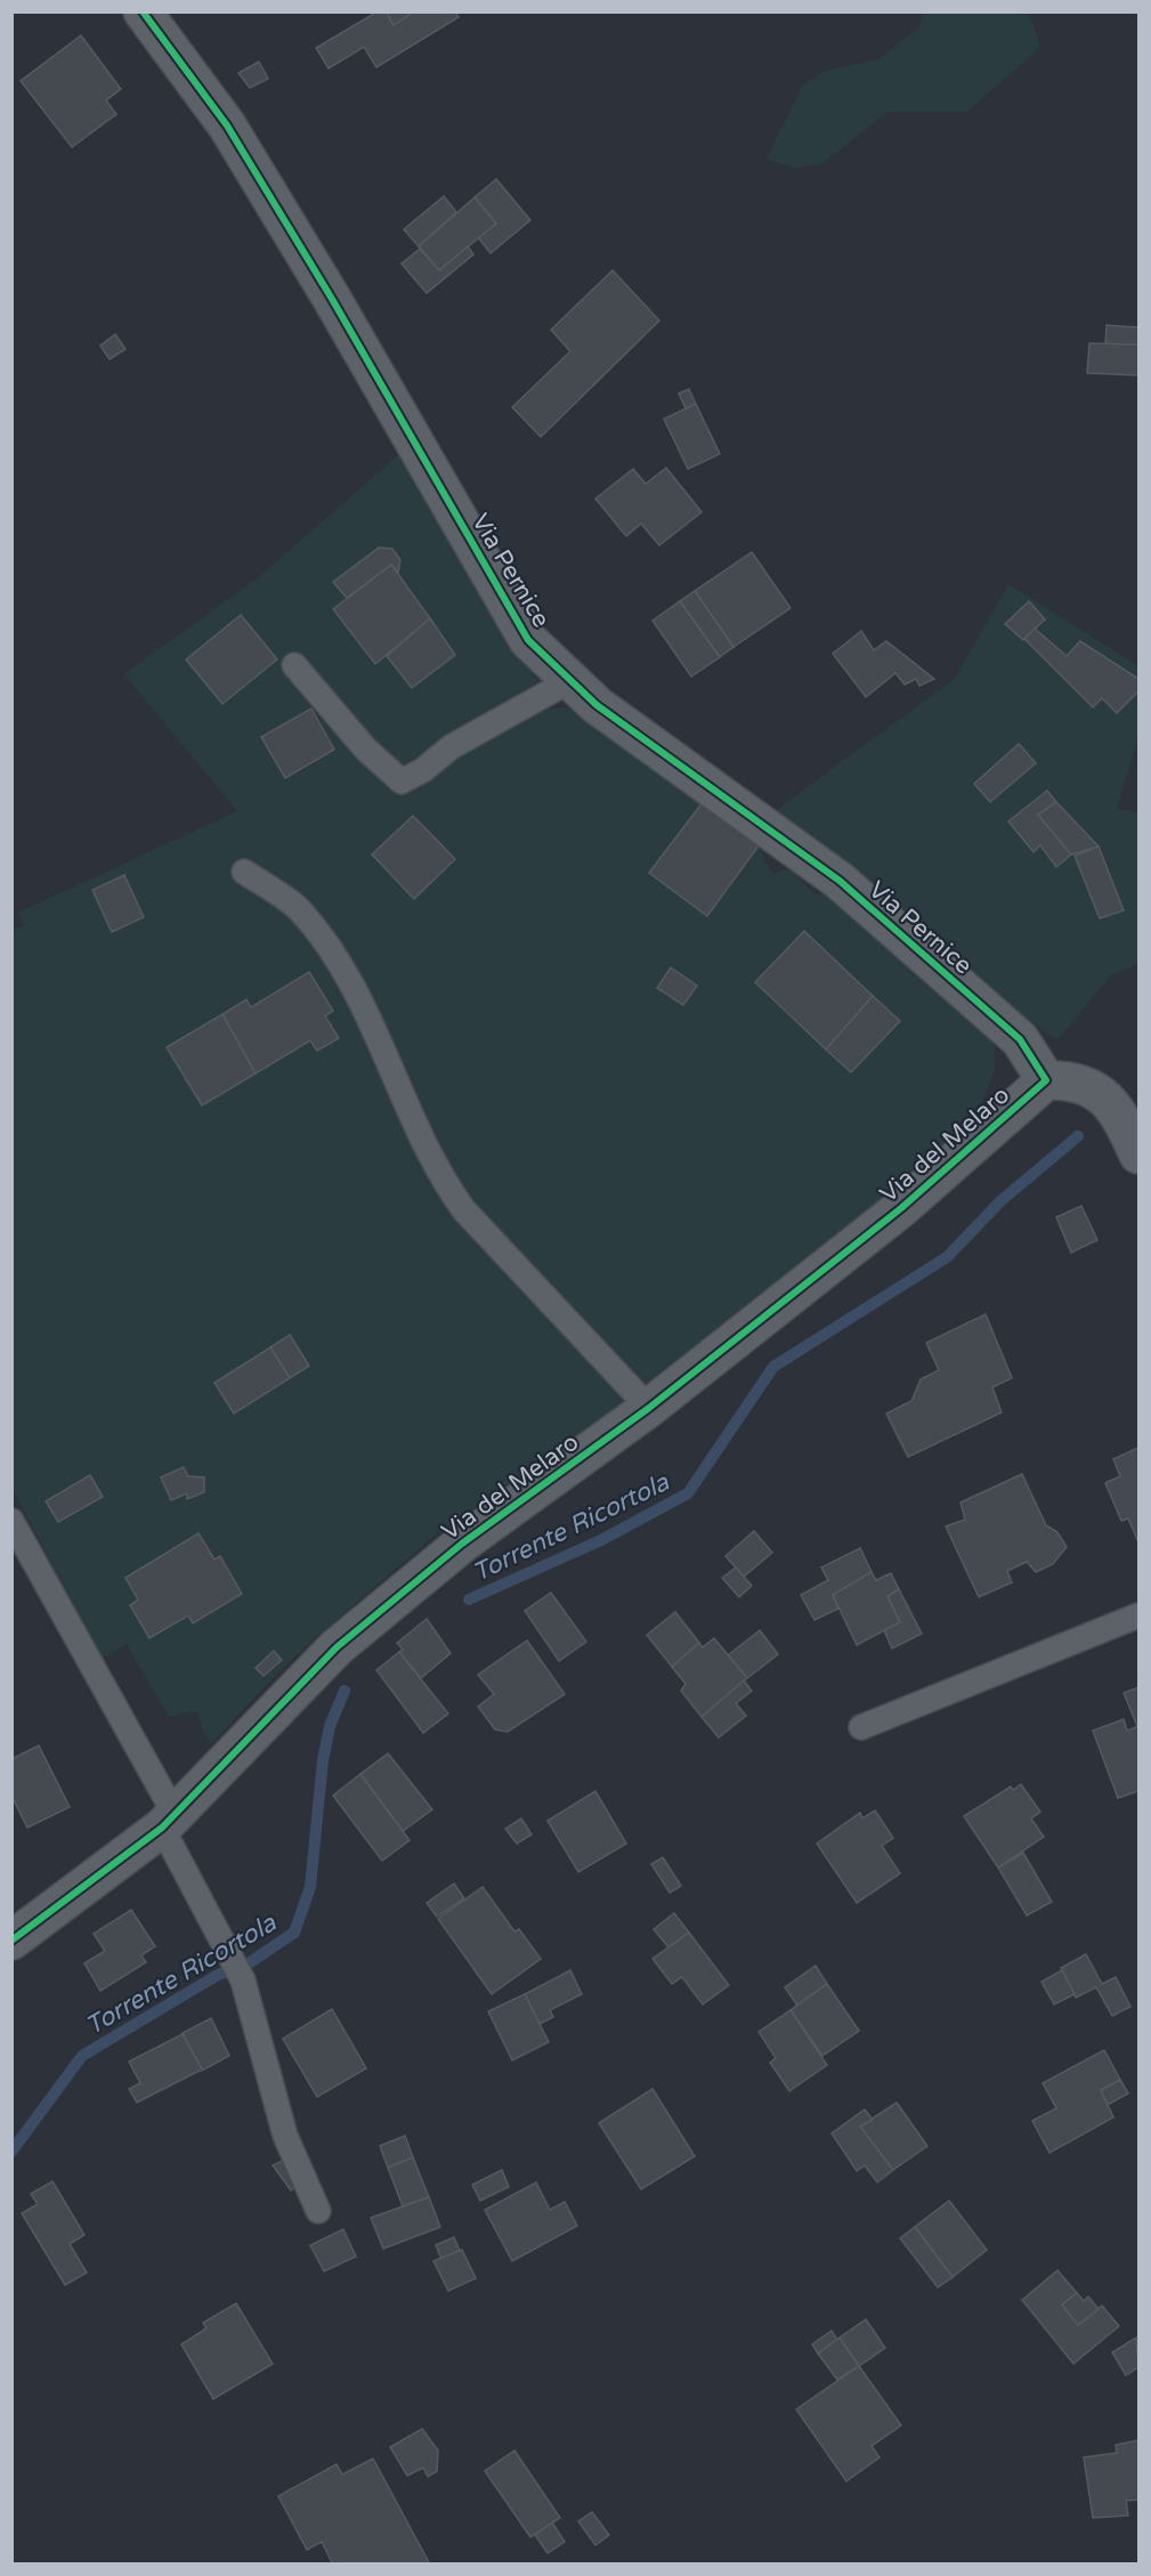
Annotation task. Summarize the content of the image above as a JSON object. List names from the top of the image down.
{
  "streets": {
    "street": ["Via Pernice", "Via del Melaro"]
  },
  "crossings": [
    ["Via Pernice", "Via del Melaro"]
  ],
  "water": ["Torrente Ricortola"]
}
